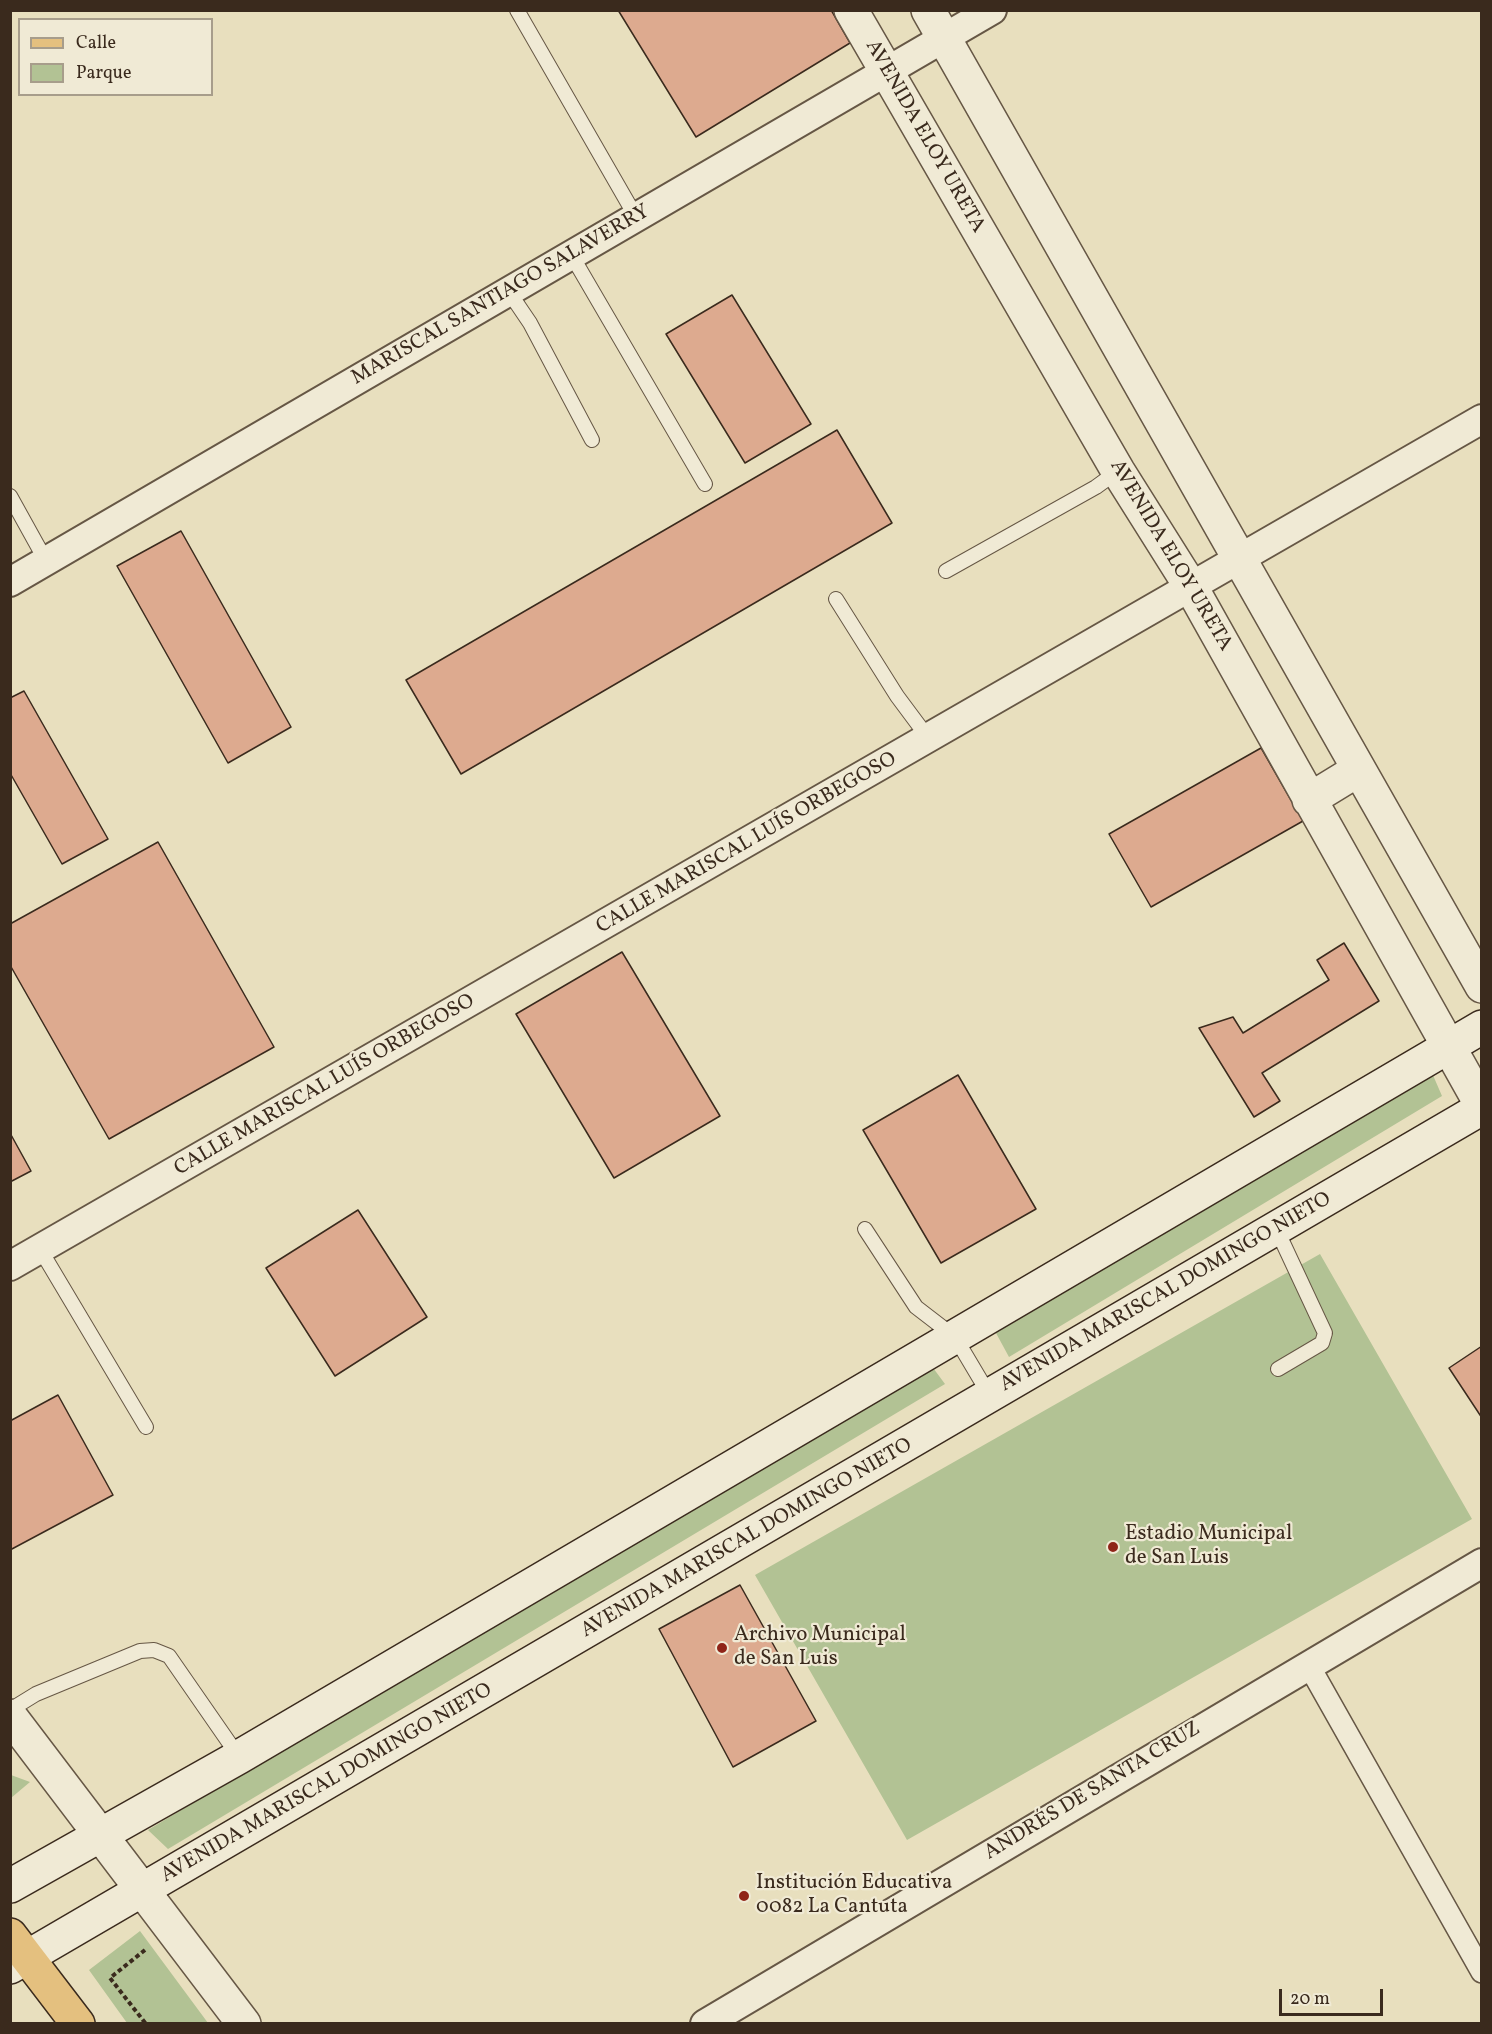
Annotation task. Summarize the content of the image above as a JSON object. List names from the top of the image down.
{
  "streets": {
    "main road": ["AVENIDA ELOY URETA", "AVENIDA MARISCAL DOMINGO NIETO"],
    "street": ["MARISCAL SANTIAGO SALAVERRY", "CALLE MARISCAL LUÍS ORBEGOSO", "ANDRÉS DE SANTA CRUZ"]
  },
  "crossings": [
    ["AVENIDA ELOY URETA", "MARISCAL SANTIAGO SALAVERRY"],
    ["AVENIDA ELOY URETA", "CALLE MARISCAL LUÍS ORBEGOSO"],
    ["AVENIDA ELOY URETA", "AVENIDA MARISCAL DOMINGO NIETO"]
  ],
  "places": ["Estadio Municipal de San Luis", "Archivo Municipal de San Luis", "Institución Educativa 0082 La Cantuta"],
  "legend": ["Calle", "Parque"],
  "scale_bar": "20 m"
}
